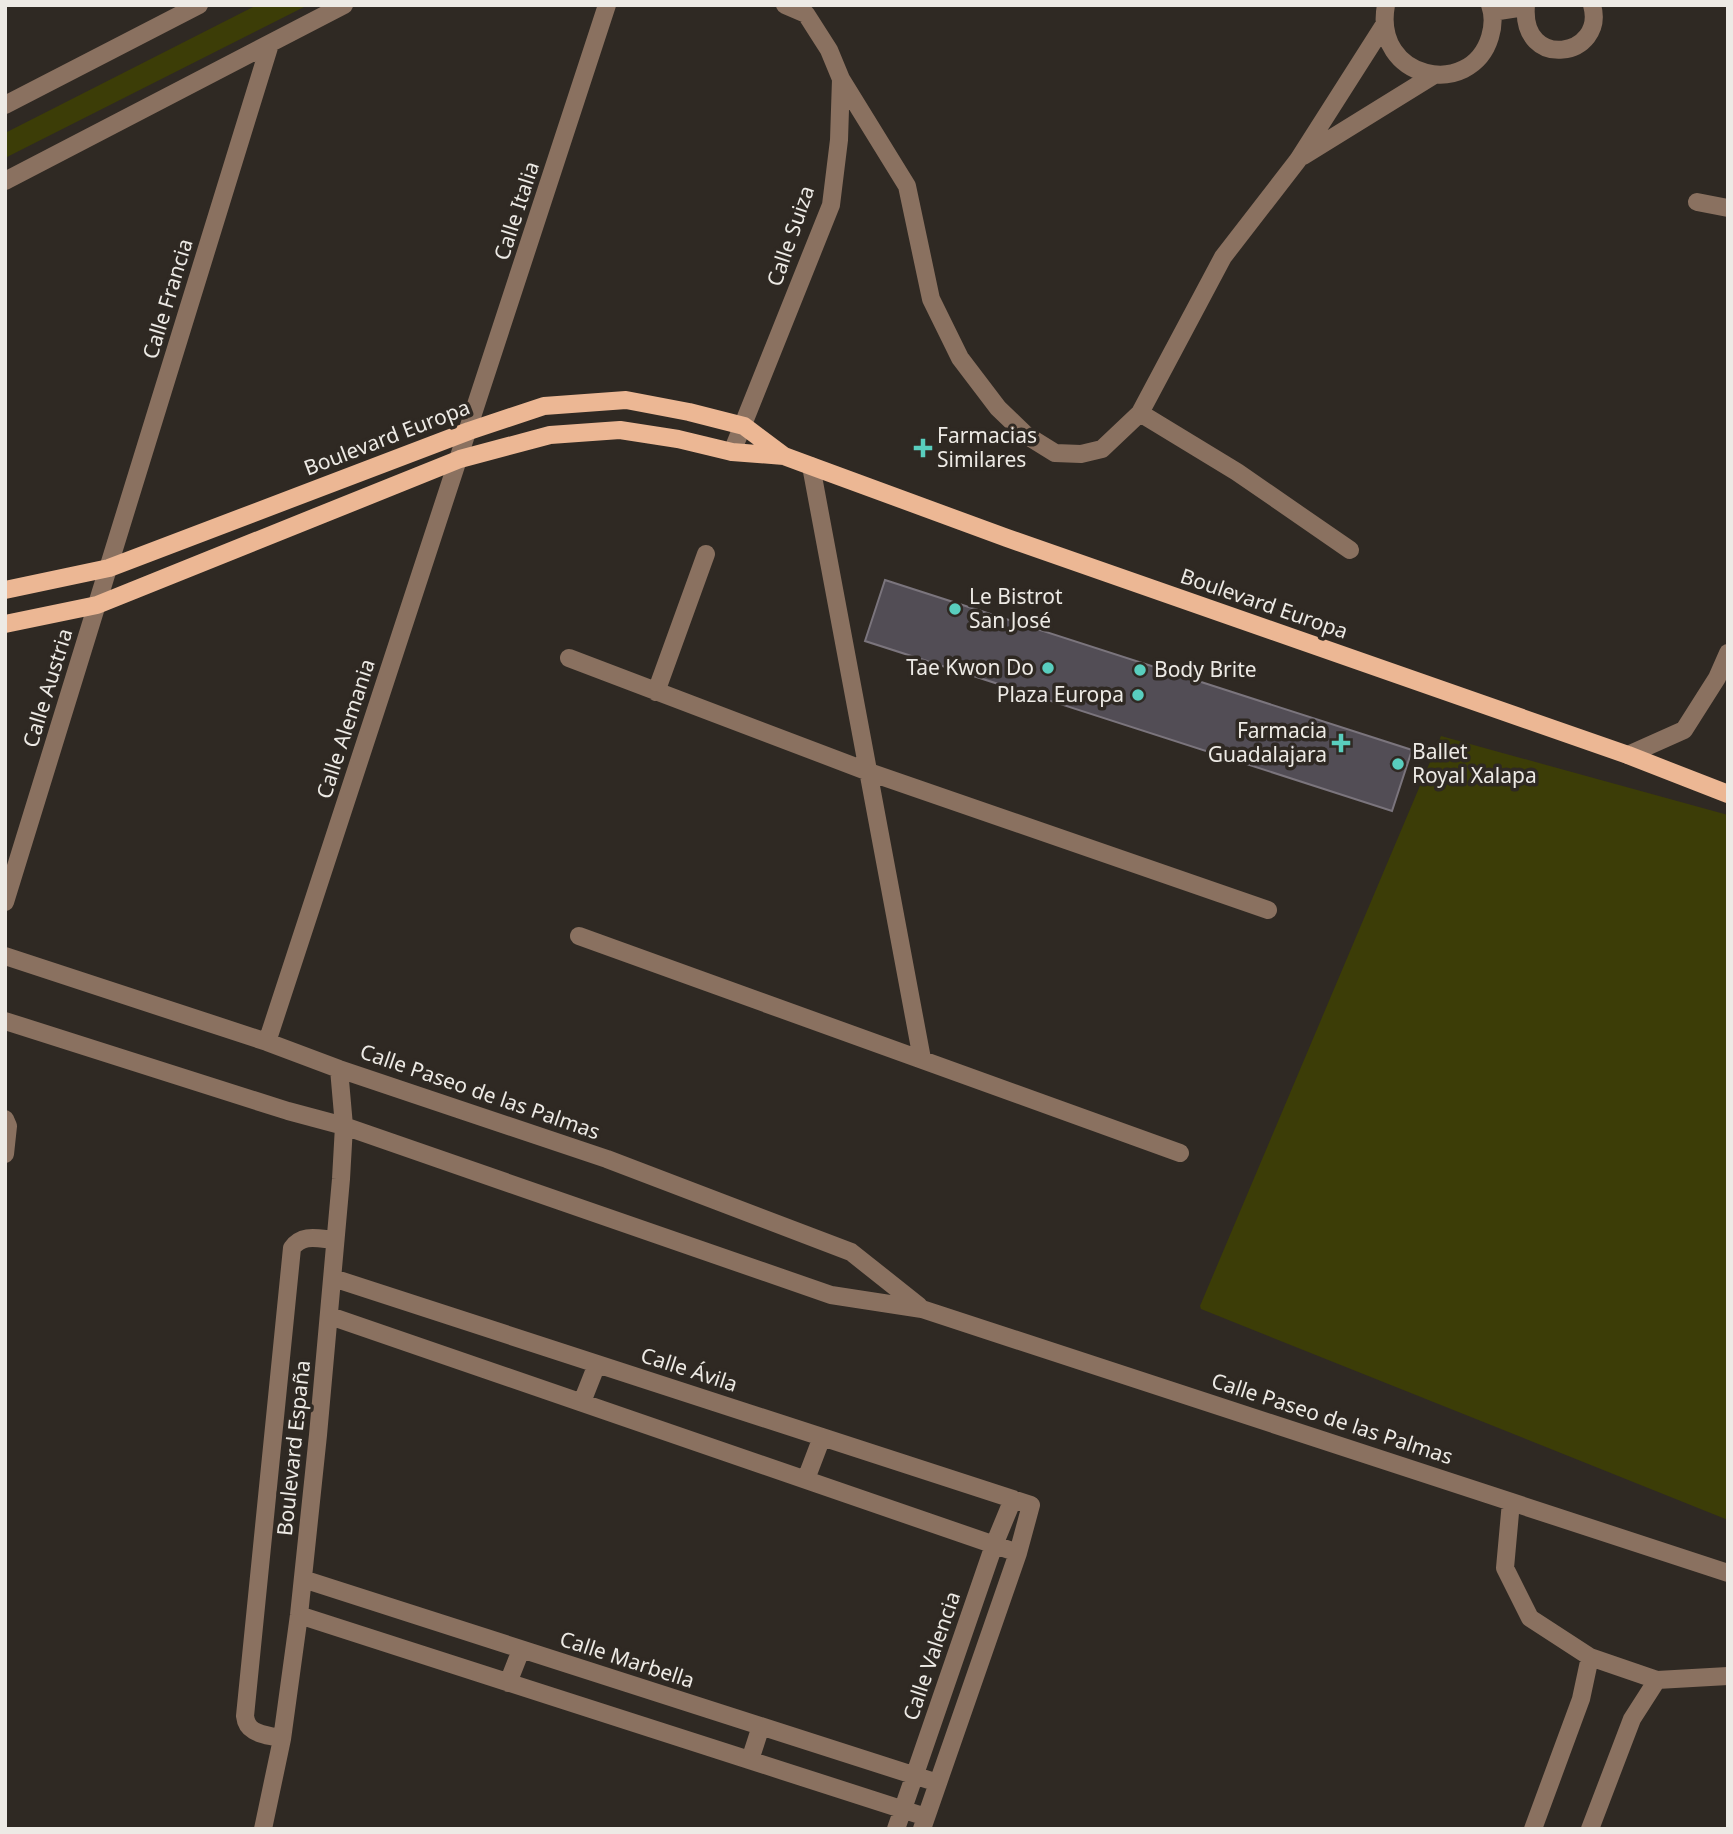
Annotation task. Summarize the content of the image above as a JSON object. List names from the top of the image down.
{
  "streets": {
    "main road": ["Boulevard Europa"],
    "street": [
      "Calle Italia",
      "Calle Suiza",
      "Calle Francia",
      "Calle Austria",
      "Calle Alemania",
      "Calle Paseo de las Palmas",
      "Calle Ávila",
      "Boulevard España",
      "Calle Valencia",
      "Calle Marbella"
    ]
  },
  "crossings": [
    ["Calle Italia", "Boulevard Europa"],
    ["Calle Italia", "Calle Alemania"],
    ["Calle Suiza", "Boulevard Europa"],
    ["Calle Francia", "Boulevard Europa"],
    ["Calle Francia", "Calle Austria"],
    ["Boulevard Europa", "Calle Austria"],
    ["Boulevard Europa", "Calle Alemania"],
    ["Calle Alemania", "Calle Paseo de las Palmas"],
    ["Calle Paseo de las Palmas", "Boulevard España"],
    ["Calle Ávila", "Boulevard España"],
    ["Calle Ávila", "Calle Valencia"],
    ["Boulevard España", "Calle Marbella"],
    ["Calle Valencia", "Calle Marbella"]
  ],
  "places": {
    "health": ["Farmacias Similares", "Farmacia Guadalajara"],
    "other": [
      "Le Bistrot San José",
      "Tae Kwon Do",
      "Body Brite",
      "Plaza Europa",
      "Ballet Royal Xalapa"
    ]
  }
}
